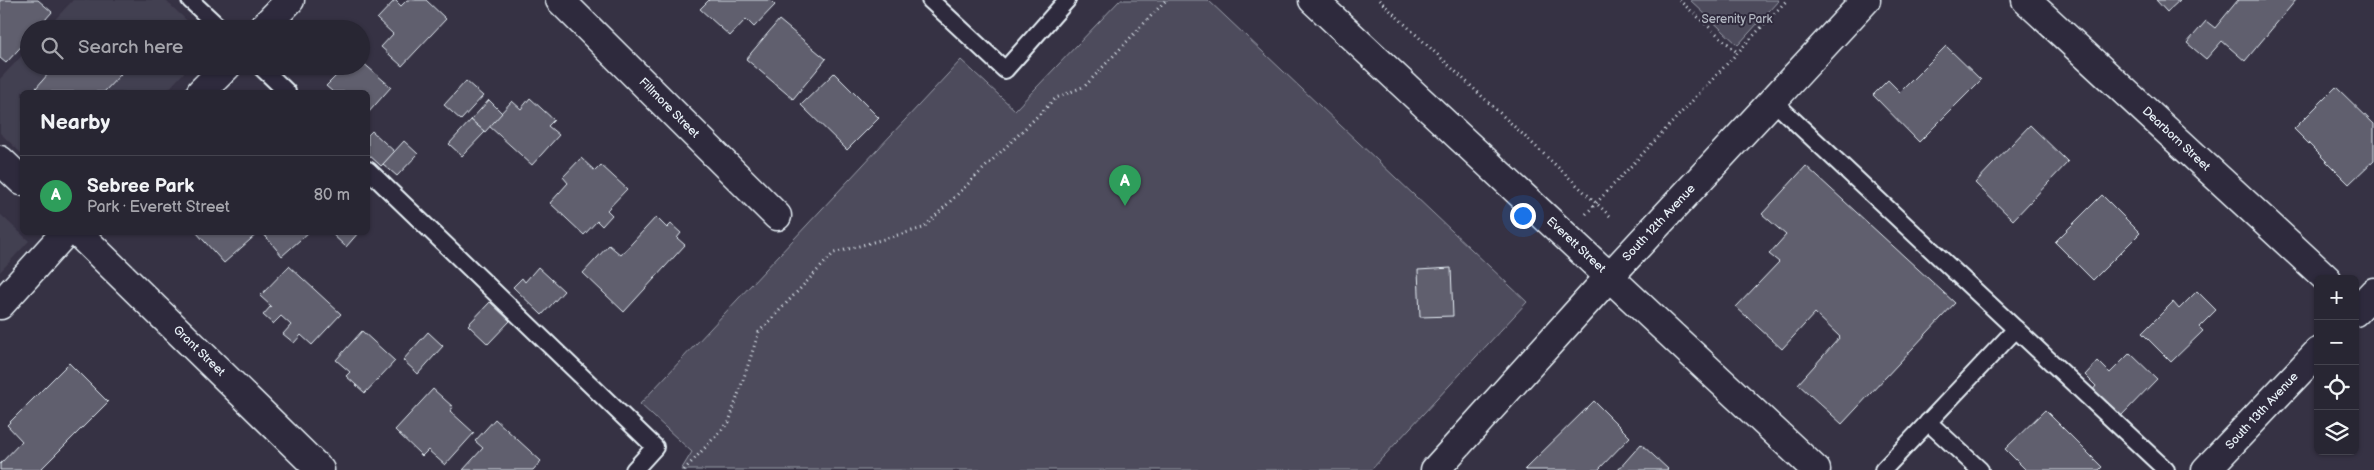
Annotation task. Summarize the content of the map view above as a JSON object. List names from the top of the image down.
{
  "streets": {
    "street": [
      "Fillmore Street",
      "Dearborn Street",
      "South 12th Avenue",
      "Everett Street",
      "Grant Street",
      "South 13th Avenue"
    ]
  },
  "crossings": [
    ["South 12th Avenue", "Everett Street"]
  ],
  "parks": ["Serenity Park"],
  "page": {
    "search": "Search here",
    "heading": "Nearby",
    "list": [
      {
        "mark": "A",
        "name": "Sebree Park",
        "note": "Park · Everett Street",
        "value": "80 m"
      }
    ],
    "pins": "A",
    "map_buttons": ["+", "−"]
  }
}
